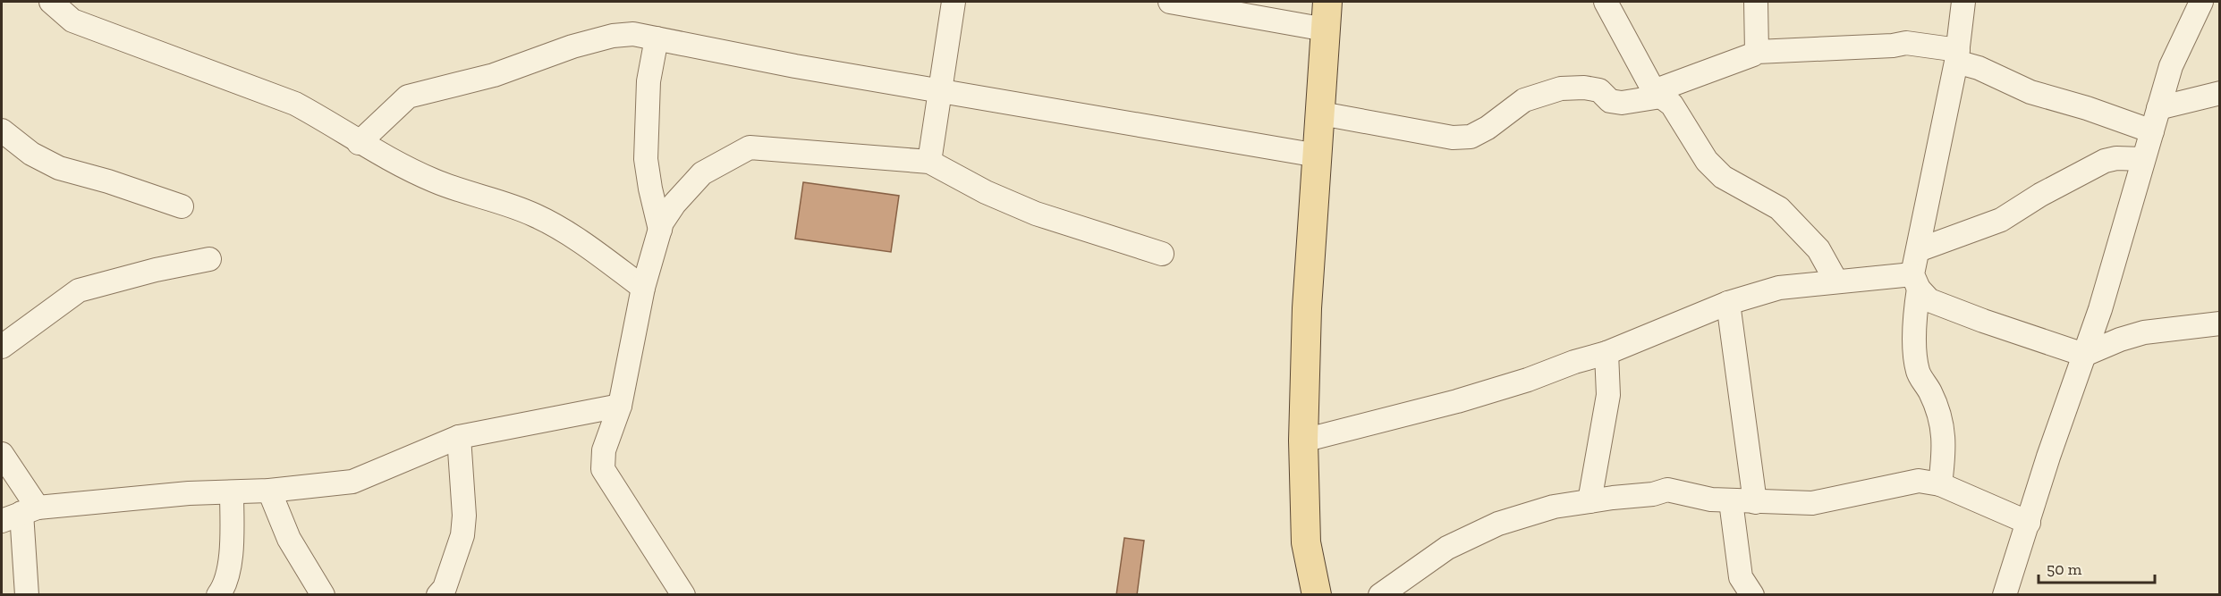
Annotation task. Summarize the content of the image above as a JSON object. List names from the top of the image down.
{
  "scale_bar": "50 m"
}
